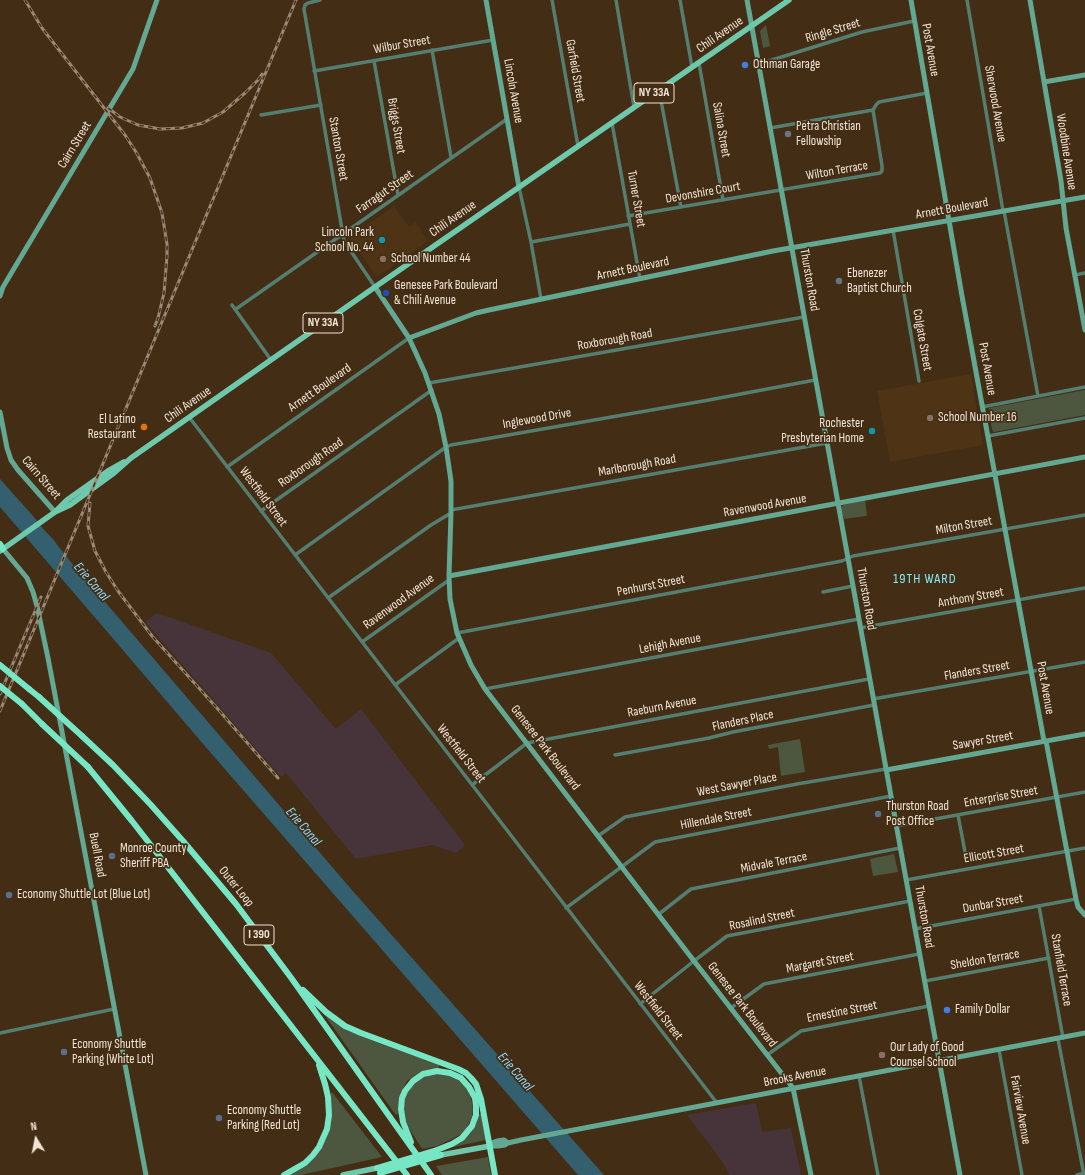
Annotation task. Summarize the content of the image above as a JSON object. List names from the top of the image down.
{
  "streets": {
    "highway": ["Outer Loop", "I 390"],
    "main road": ["Chili Avenue", "NY 33A", "Brooks Avenue"],
    "street": [
      "Ringle Street",
      "Wilbur Street",
      "Post Avenue",
      "Garfield Street",
      "Lincoln Avenue",
      "Sherwood Avenue",
      "Briggs Street",
      "Salina Street",
      "Cairn Street",
      "Stanton Street",
      "Woodbine Avenue",
      "Wilton Terrace",
      "Farragut Street",
      "Devonshire Court",
      "Turner Street",
      "Arnett Boulevard",
      "Thurston Road",
      "Roxborough Road",
      "Colgate Street",
      "Inglewood Drive",
      "Marlborough Road",
      "Westfield Street",
      "Ravenwood Avenue",
      "Milton Street",
      "Penhurst Street",
      "Anthony Street",
      "Lehigh Avenue",
      "Flanders Street",
      "Raeburn Avenue",
      "Flanders Place",
      "Sawyer Street",
      "Genesee Park Boulevard",
      "West Sawyer Place",
      "Enterprise Street",
      "Hillendale Street",
      "Ellicott Street",
      "Buell Road",
      "Midvale Terrace",
      "Dunbar Street",
      "Rosalind Street",
      "Sheldon Terrace",
      "Margaret Street",
      "Stanfield Terrace",
      "Ernestine Street",
      "Fairview Avenue"
    ]
  },
  "crossings": [
    ["Ringle Street", "Post Avenue"],
    ["Ringle Street", "Thurston Road"],
    ["Chili Avenue", "Garfield Street"],
    ["Chili Avenue", "Lincoln Avenue"],
    ["Chili Avenue", "Salina Street"],
    ["Chili Avenue", "Cairn Street"],
    ["Chili Avenue", "Stanton Street"],
    ["Chili Avenue", "Turner Street"],
    ["Chili Avenue", "Thurston Road"],
    ["Chili Avenue", "Westfield Street"],
    ["Chili Avenue", "Genesee Park Boulevard"],
    ["Chili Avenue", "Buell Road"],
    ["Wilbur Street", "Lincoln Avenue"],
    ["Wilbur Street", "Briggs Street"],
    ["Wilbur Street", "Stanton Street"],
    ["Post Avenue", "Arnett Boulevard"],
    ["Post Avenue", "Ravenwood Avenue"],
    ["Post Avenue", "Milton Street"],
    ["Post Avenue", "Anthony Street"],
    ["Post Avenue", "Flanders Street"],
    ["Post Avenue", "Sawyer Street"],
    ["Post Avenue", "Enterprise Street"],
    ["Post Avenue", "Ellicott Street"],
    ["Post Avenue", "Dunbar Street"],
    ["Lincoln Avenue", "Farragut Street"],
    ["Sherwood Avenue", "Arnett Boulevard"],
    ["Briggs Street", "Farragut Street"],
    ["Salina Street", "Devonshire Court"],
    ["Stanton Street", "Farragut Street"],
    ["Stanton Street", "Genesee Park Boulevard"],
    ["Woodbine Avenue", "Arnett Boulevard"],
    ["Wilton Terrace", "Devonshire Court"],
    ["Wilton Terrace", "Thurston Road"],
    ["Devonshire Court", "Turner Street"],
    ["Devonshire Court", "Thurston Road"],
    ["Turner Street", "Arnett Boulevard"],
    ["Arnett Boulevard", "Thurston Road"],
    ["Arnett Boulevard", "Colgate Street"],
    ["Arnett Boulevard", "Westfield Street"],
    ["Arnett Boulevard", "Genesee Park Boulevard"],
    ["Thurston Road", "Roxborough Road"],
    ["Thurston Road", "Inglewood Drive"],
    ["Thurston Road", "Marlborough Road"],
    ["Thurston Road", "Ravenwood Avenue"],
    ["Thurston Road", "Milton Street"],
    ["Thurston Road", "Penhurst Street"],
    ["Thurston Road", "Anthony Street"],
    ["Thurston Road", "Lehigh Avenue"],
    ["Thurston Road", "Flanders Street"],
    ["Thurston Road", "Raeburn Avenue"],
    ["Thurston Road", "Flanders Place"],
    ["Thurston Road", "Sawyer Street"],
    ["Thurston Road", "West Sawyer Place"],
    ["Thurston Road", "Enterprise Street"],
    ["Thurston Road", "Hillendale Street"],
    ["Thurston Road", "Ellicott Street"],
    ["Thurston Road", "Midvale Terrace"],
    ["Thurston Road", "Dunbar Street"],
    ["Thurston Road", "Rosalind Street"],
    ["Thurston Road", "Sheldon Terrace"],
    ["Thurston Road", "Margaret Street"],
    ["Thurston Road", "Ernestine Street"],
    ["Thurston Road", "Brooks Avenue"],
    ["Roxborough Road", "Westfield Street"],
    ["Roxborough Road", "Genesee Park Boulevard"],
    ["Inglewood Drive", "Westfield Street"],
    ["Inglewood Drive", "Genesee Park Boulevard"],
    ["Marlborough Road", "Westfield Street"],
    ["Marlborough Road", "Genesee Park Boulevard"],
    ["Westfield Street", "Ravenwood Avenue"],
    ["Westfield Street", "Penhurst Street"],
    ["Westfield Street", "Raeburn Avenue"],
    ["Westfield Street", "Hillendale Street"],
    ["Westfield Street", "Rosalind Street"],
    ["Westfield Street", "Brooks Avenue"],
    ["Ravenwood Avenue", "Genesee Park Boulevard"],
    ["Milton Street", "Penhurst Street"],
    ["Penhurst Street", "Genesee Park Boulevard"],
    ["Lehigh Avenue", "Genesee Park Boulevard"],
    ["Flanders Street", "Flanders Place"],
    ["Raeburn Avenue", "Genesee Park Boulevard"],
    ["Sawyer Street", "West Sawyer Place"],
    ["Genesee Park Boulevard", "West Sawyer Place"],
    ["Genesee Park Boulevard", "Hillendale Street"],
    ["Genesee Park Boulevard", "Midvale Terrace"],
    ["Genesee Park Boulevard", "Rosalind Street"],
    ["Genesee Park Boulevard", "Margaret Street"],
    ["Genesee Park Boulevard", "Ernestine Street"],
    ["Genesee Park Boulevard", "Brooks Avenue"],
    ["Dunbar Street", "Stanfield Terrace"],
    ["Sheldon Terrace", "Stanfield Terrace"],
    ["Stanfield Terrace", "Brooks Avenue"],
    ["Brooks Avenue", "Fairview Avenue"]
  ],
  "districts": ["19TH WARD"],
  "water": ["Erie Canal"],
  "places": [
    "Othman Garage",
    "Petra Christian Fellowship",
    "Lincoln Park School No. 44",
    "School Number 44",
    "Ebenezer Baptist Church",
    "Genesee Park Boulevard & Chili Avenue",
    "School Number 16",
    "El Latino Restaurant",
    "Rochester Presbyterian Home",
    "Thurston Road Post Office",
    "Monroe County Sheriff PBA",
    "Economy Shuttle Lot (Blue Lot)",
    "Family Dollar",
    "Economy Shuttle Parking (White Lot)",
    "Our Lady of Good Counsel School",
    "Economy Shuttle Parking (Red Lot)"
  ],
  "north": "top"
}
